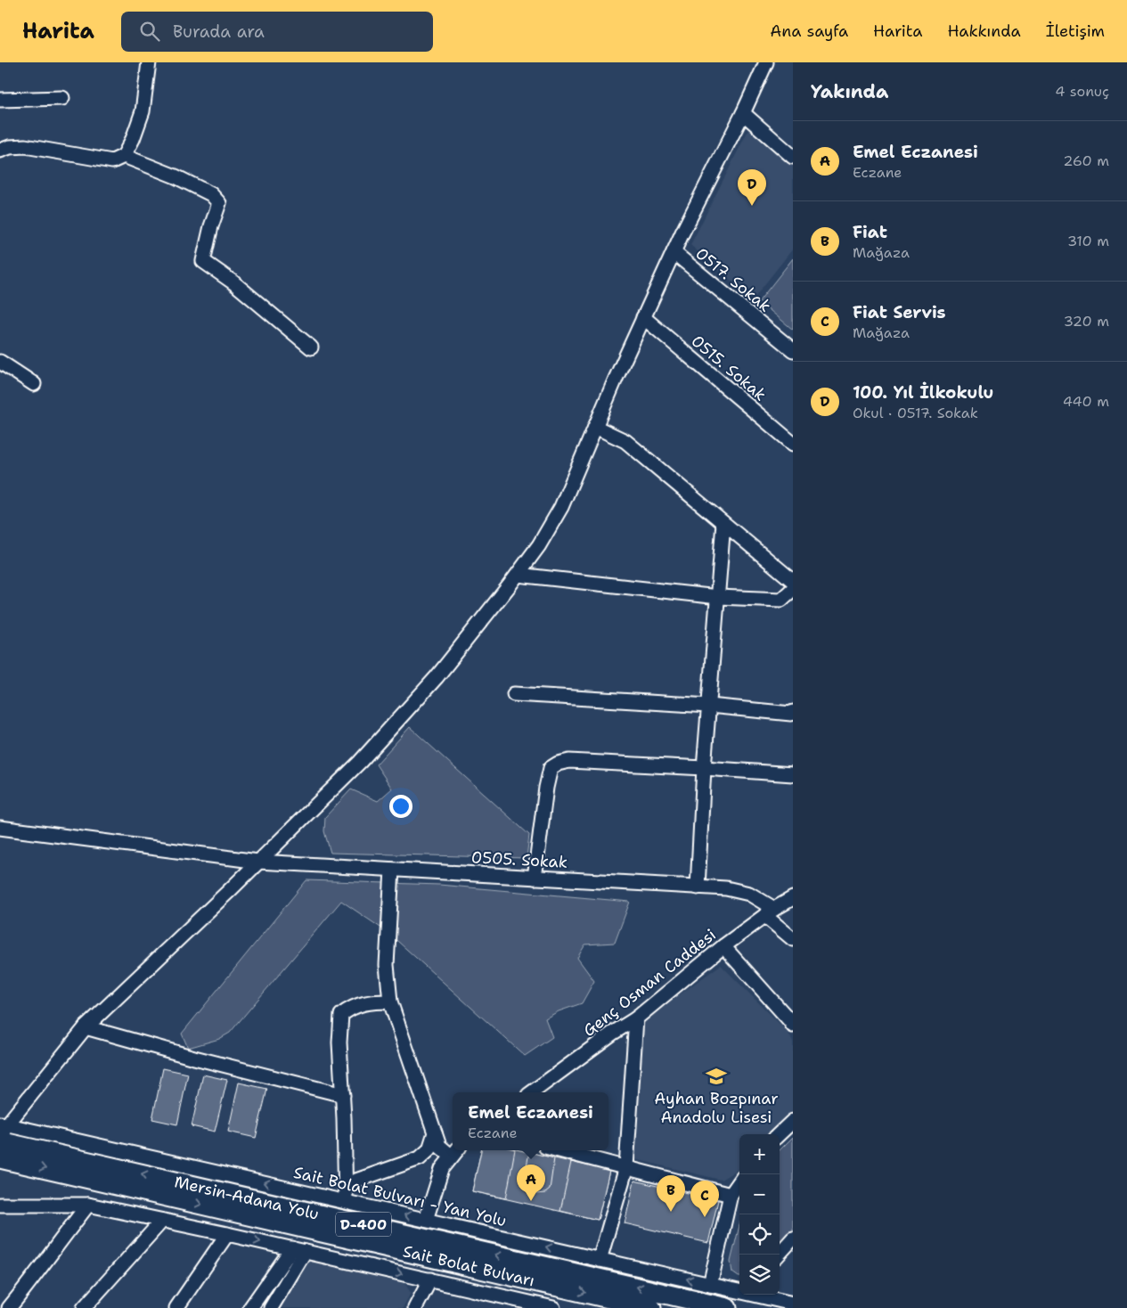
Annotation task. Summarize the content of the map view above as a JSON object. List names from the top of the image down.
{
  "streets": {
    "highway": ["Mersin-Adana Yolu", "D-400", "Sait Bolat Bulvarı"],
    "street": [
      "0517. Sokak",
      "0515. Sokak",
      "0505. Sokak",
      "Genç Osman Caddesi",
      "Sait Bolat Bulvarı - Yan Yolu"
    ]
  },
  "crossings": [
    ["0505. Sokak", "Genç Osman Caddesi"],
    ["Sait Bolat Bulvarı - Yan Yolu", "Mersin-Adana Yolu"]
  ],
  "one_way": ["Mersin-Adana Yolu", "Sait Bolat Bulvarı"],
  "places": {
    "school or university": ["Ayhan Bozpınar Anadolu Lisesi"]
  },
  "page": {
    "header": "Harita",
    "search": "Burada ara",
    "nav": [
      "Ana sayfa",
      "Harita",
      "Hakkında",
      "İletişim"
    ],
    "heading": ["Yakında", "4 sonuç"],
    "list": [
      {
        "mark": "A",
        "name": "Emel Eczanesi",
        "note": "Eczane",
        "value": "260 m"
      },
      {
        "mark": "B",
        "name": "Fiat",
        "note": "Mağaza",
        "value": "310 m"
      },
      {
        "mark": "C",
        "name": "Fiat Servis",
        "note": "Mağaza",
        "value": "320 m"
      },
      {
        "mark": "D",
        "name": "100. Yıl İlkokulu",
        "note": "Okul · 0517. Sokak",
        "value": "440 m"
      }
    ],
    "pins": [
      "D",
      "A",
      "B",
      "C"
    ],
    "popup": ["Emel Eczanesi", "Eczane"],
    "map_buttons": ["+", "−"]
  }
}
